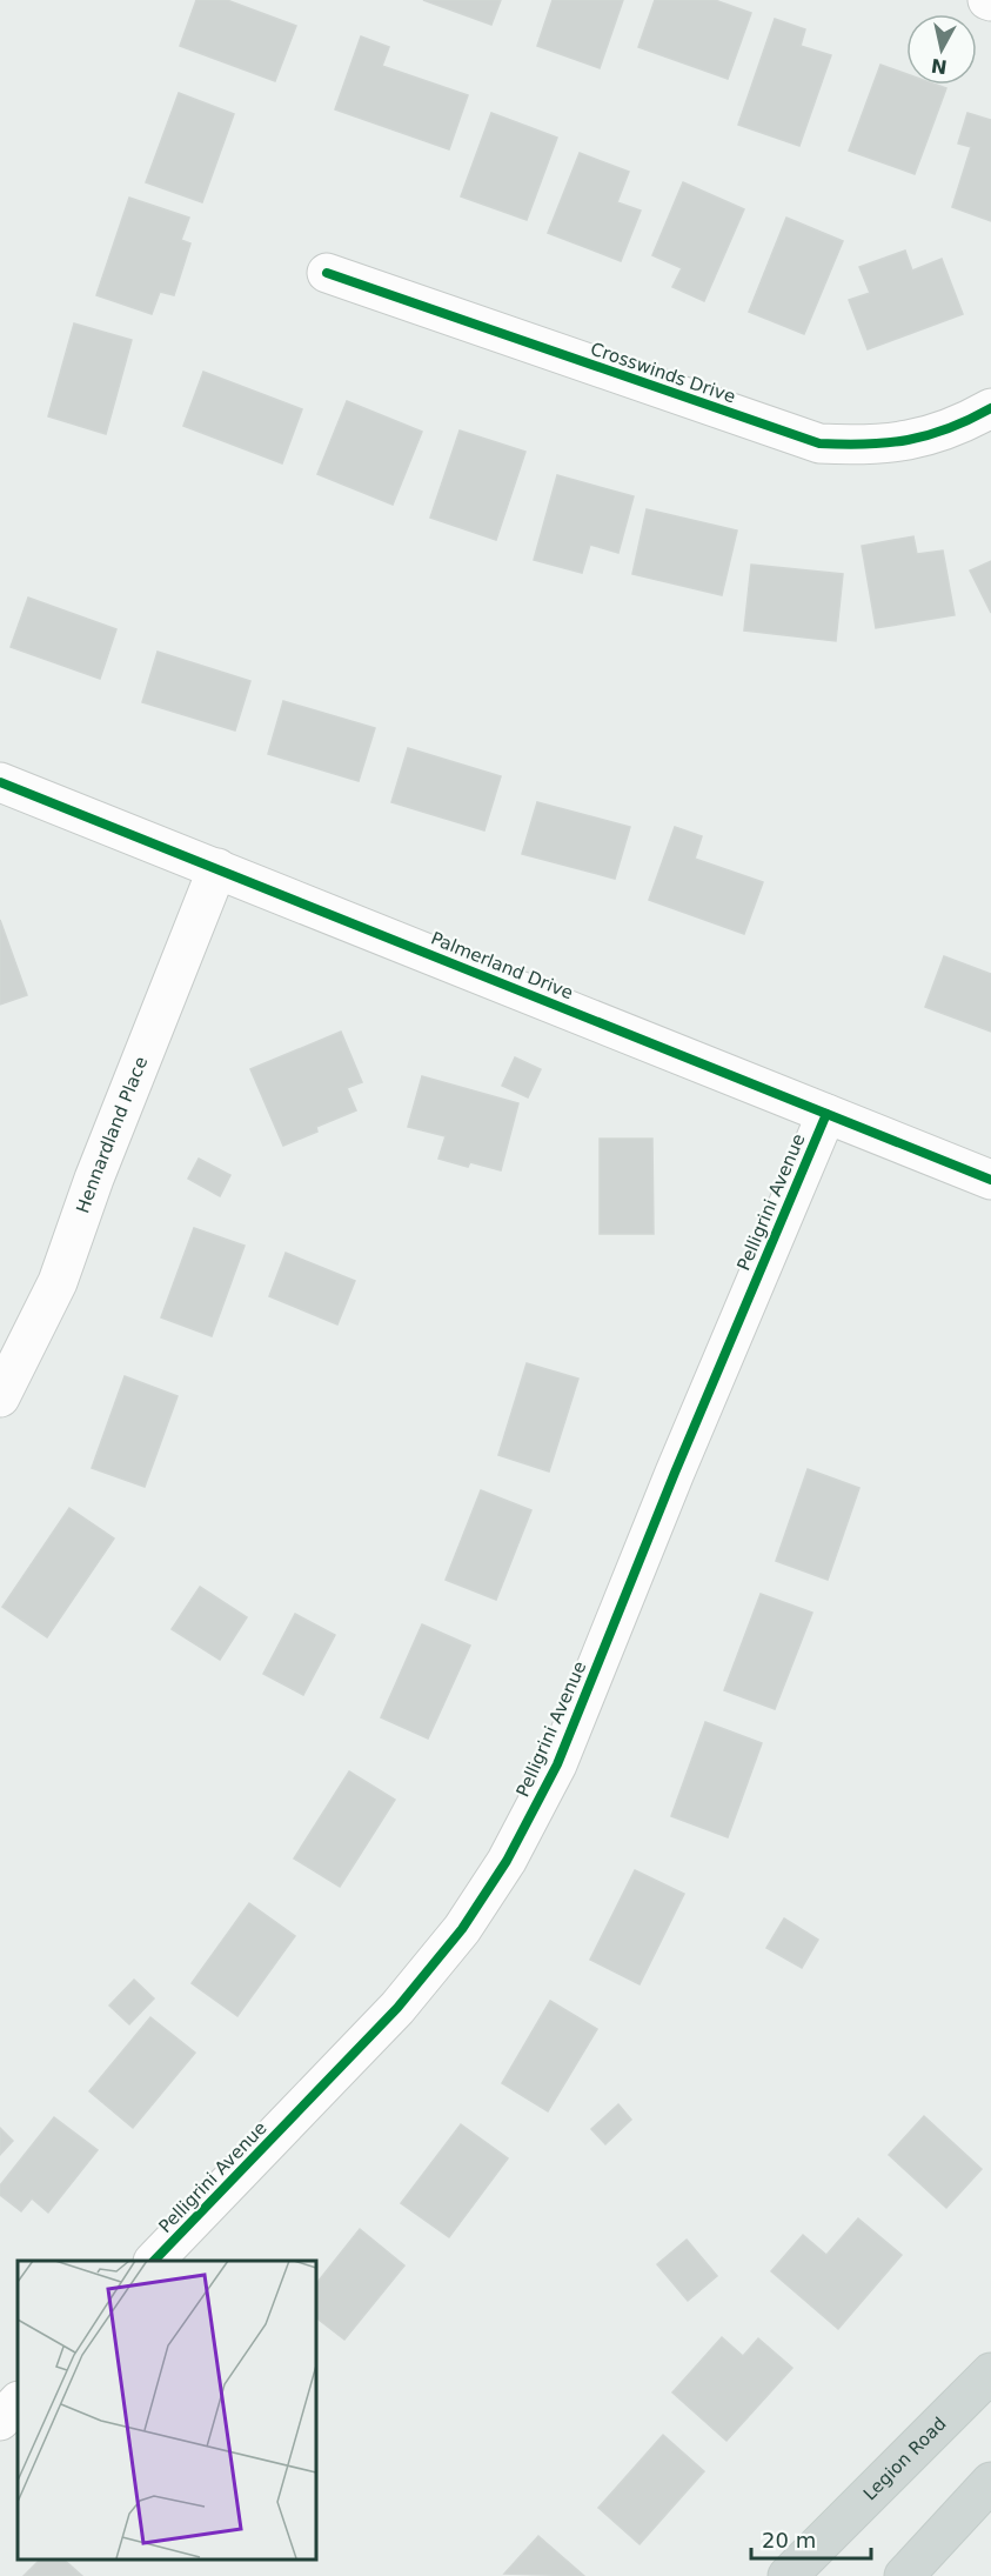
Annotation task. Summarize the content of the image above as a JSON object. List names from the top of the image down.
{
  "streets": {
    "main road": ["Legion Road"],
    "street": [
      "Crosswinds Drive",
      "Palmerland Drive",
      "Hennardland Place",
      "Pelligrini Avenue"
    ]
  },
  "crossings": [
    ["Palmerland Drive", "Hennardland Place"],
    ["Palmerland Drive", "Pelligrini Avenue"]
  ],
  "scale_bar": "20 m",
  "north": "bottom"
}
